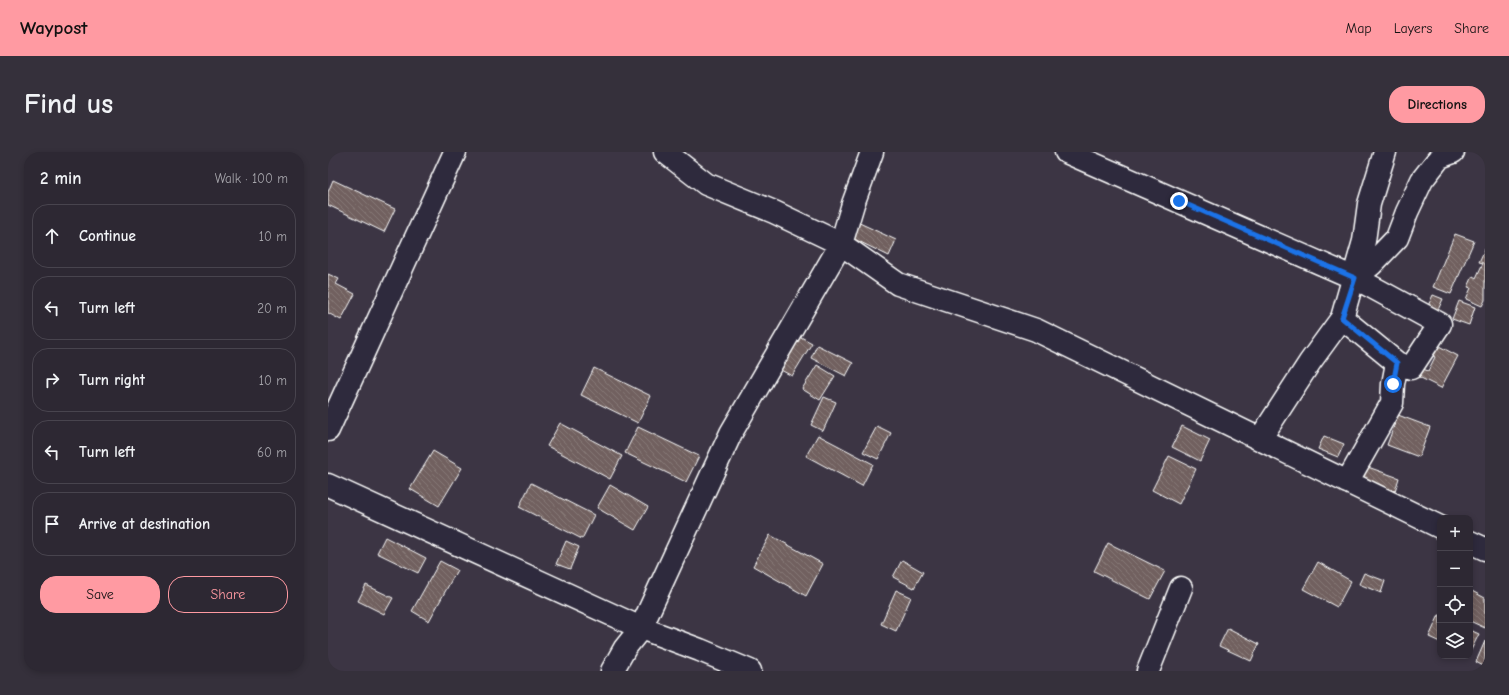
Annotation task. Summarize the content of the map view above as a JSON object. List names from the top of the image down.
{
  "page": {
    "header": "Waypost",
    "nav": ["Map", "Layers", "Share"],
    "buttons": [
      "Directions",
      ["Save", "Share"]
    ],
    "title": "Find us",
    "heading": ["2 min", "Walk · 100 m"],
    "list": [
      ["Continue", "10 m"],
      ["Turn left", "20 m"],
      ["Turn right", "10 m"],
      ["Turn left", "60 m"],
      "Arrive at destination"
    ],
    "map_buttons": ["+", "−"]
  }
}
